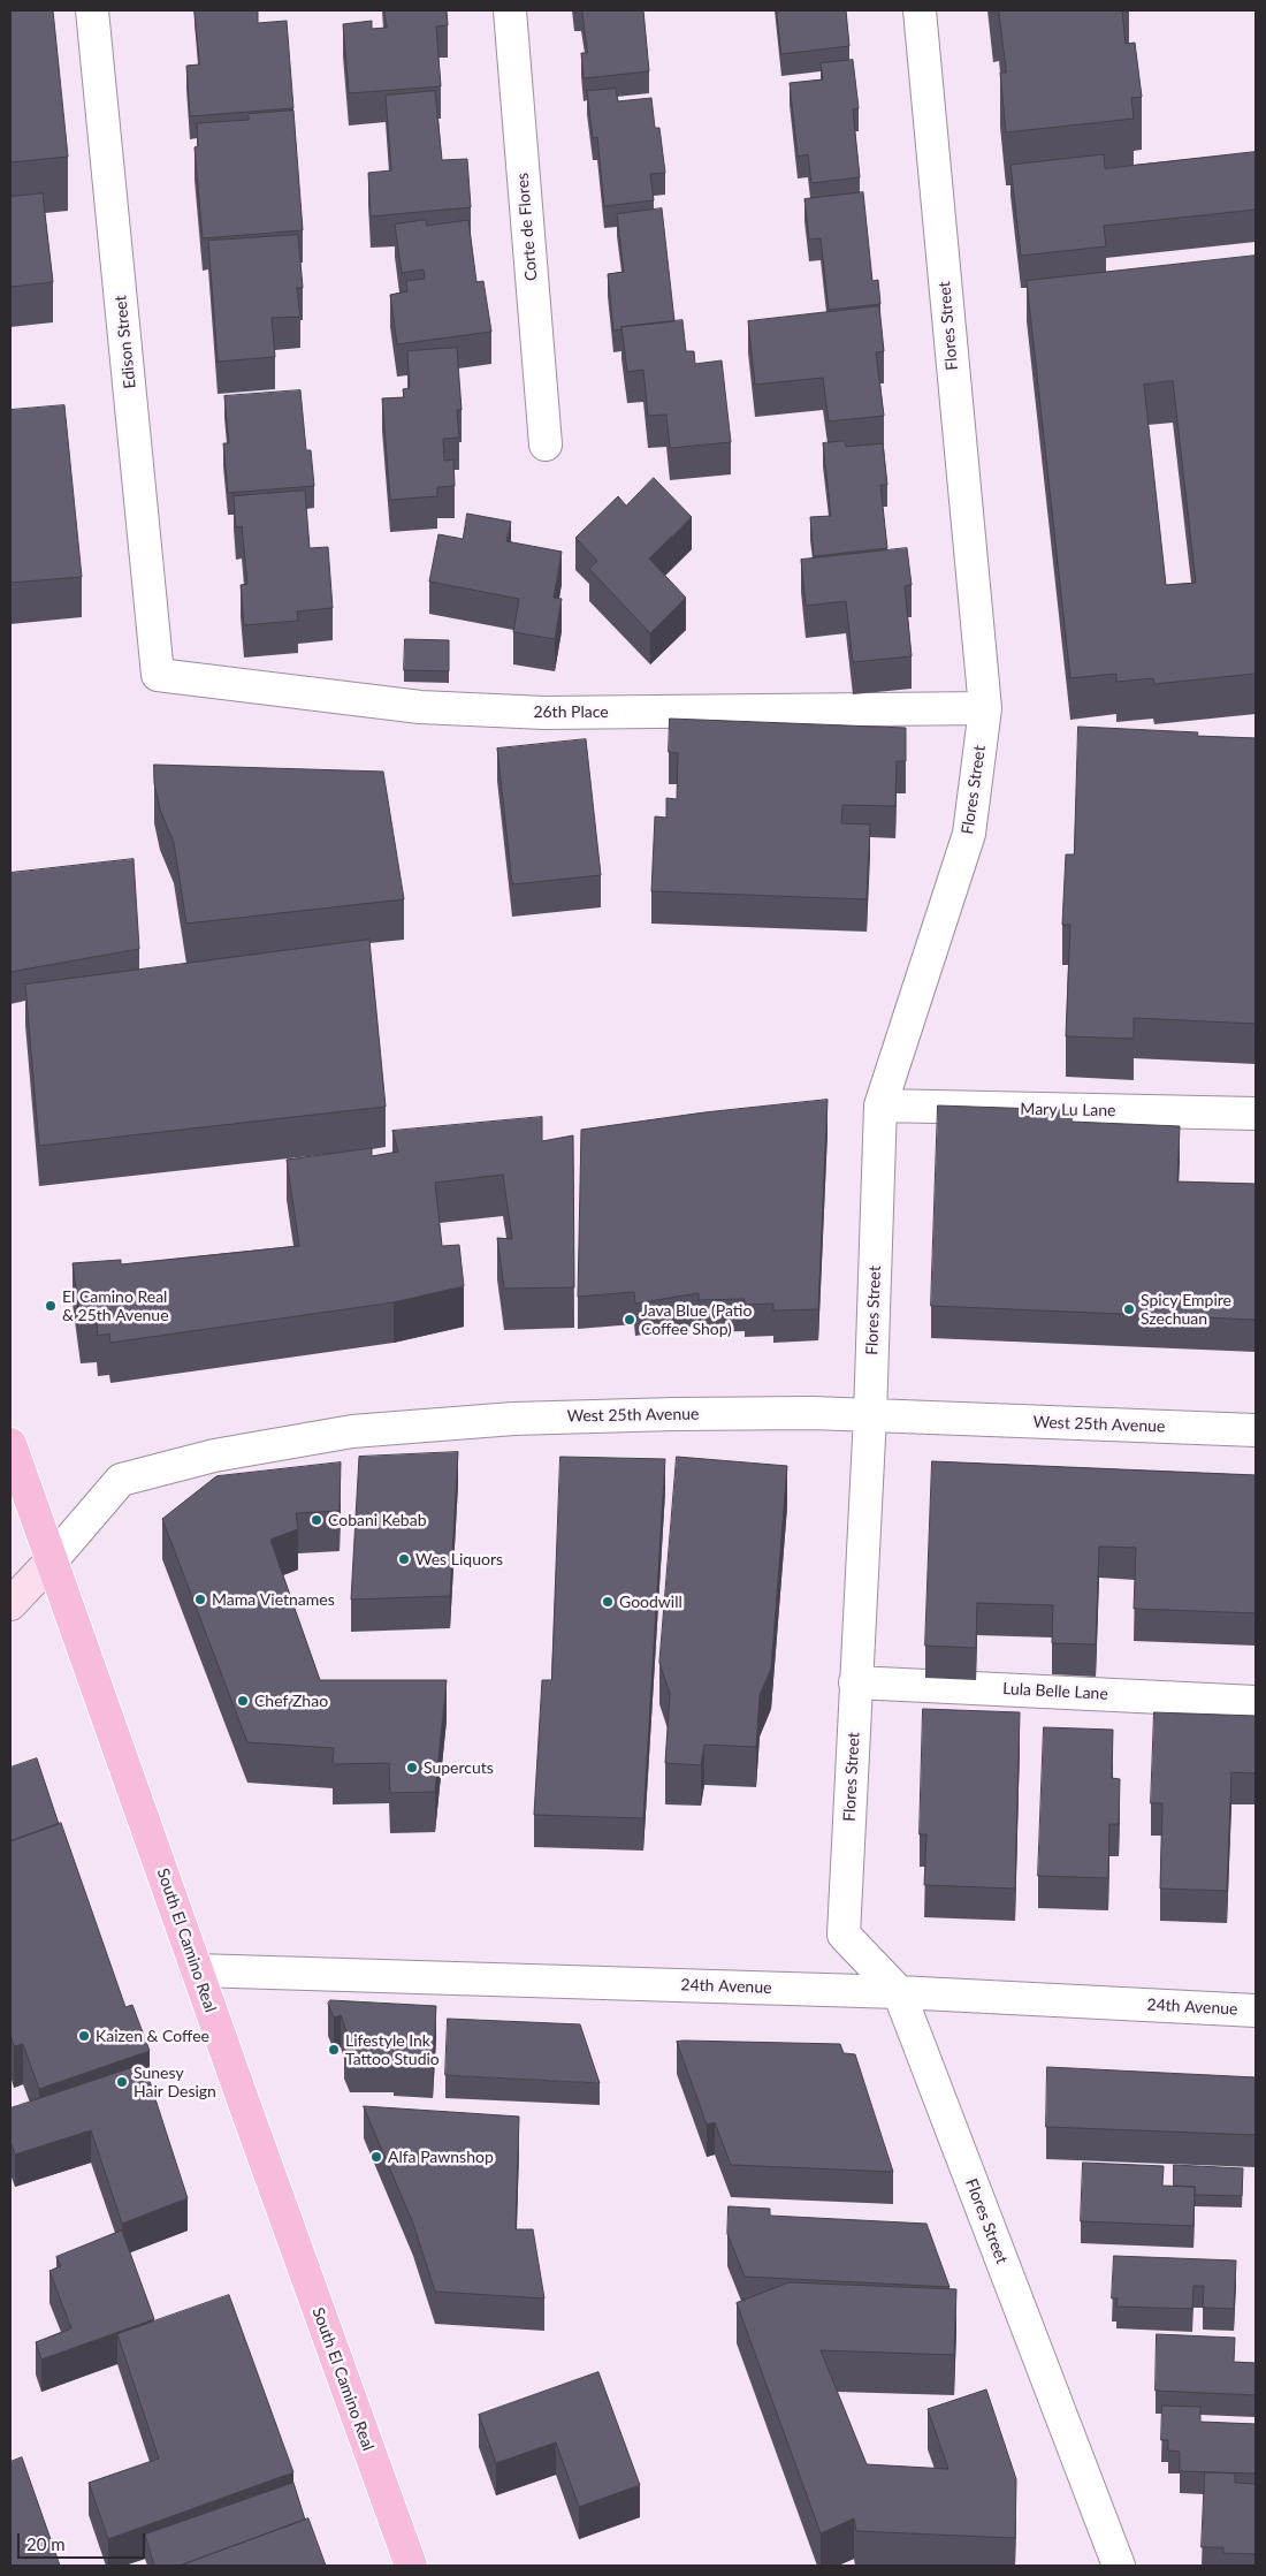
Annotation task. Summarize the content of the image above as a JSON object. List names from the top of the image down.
{
  "streets": {
    "main road": ["South El Camino Real"],
    "street": [
      "Corte de Flores",
      "Flores Street",
      "Edison Street",
      "26th Place",
      "Mary Lu Lane",
      "West 25th Avenue",
      "Lula Belle Lane",
      "24th Avenue"
    ]
  },
  "crossings": [
    ["Flores Street", "26th Place"],
    ["Flores Street", "Mary Lu Lane"],
    ["Flores Street", "West 25th Avenue"],
    ["Flores Street", "Lula Belle Lane"],
    ["Flores Street", "24th Avenue"],
    ["Edison Street", "26th Place"],
    ["West 25th Avenue", "South El Camino Real"],
    ["South El Camino Real", "24th Avenue"]
  ],
  "places": [
    "El Camino Real & 25th Avenue",
    "Spicy Empire Szechuan",
    "Java Blue (Patio Coffee Shop)",
    "Cobani Kebab",
    "Wes Liquors",
    "Mama Vietnames",
    "Goodwill",
    "Chef Zhao",
    "Supercuts",
    "Kaizen & Coffee",
    "Lifestyle Ink Tattoo Studio",
    "Sunesy Hair Design",
    "Alfa Pawnshop"
  ],
  "scale_bar": "20 m"
}
